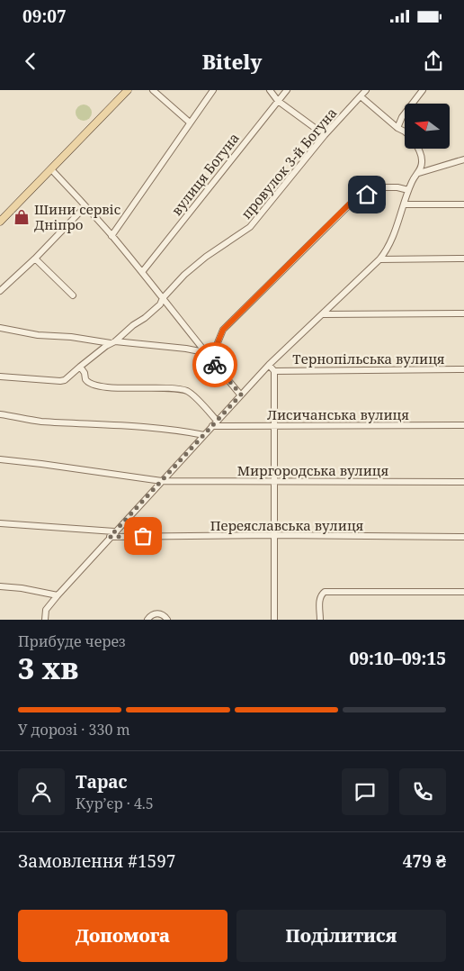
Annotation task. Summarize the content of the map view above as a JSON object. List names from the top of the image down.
{
  "streets": {
    "street": [
      "провулок 3-й Богуна",
      "вулиця Богуна",
      "Тернопільська вулиця",
      "Лисичанська вулиця",
      "Миргородська вулиця",
      "Переяславська вулиця"
    ]
  },
  "places": {
    "shop": ["Шини сервіс Дніпро"]
  },
  "north": "left",
  "page": {
    "status": "09:07",
    "header": "Bitely",
    "heading": ["3 хв", "Прибуде через", "09:10–09:15"],
    "panel": [
      "Тарас",
      "Кур’єр · 4.5",
      "Замовлення #1597",
      "479 ₴"
    ],
    "bar": "У дорозі · 330 m",
    "buttons": ["Допомога", "Поділитися"]
  }
}
